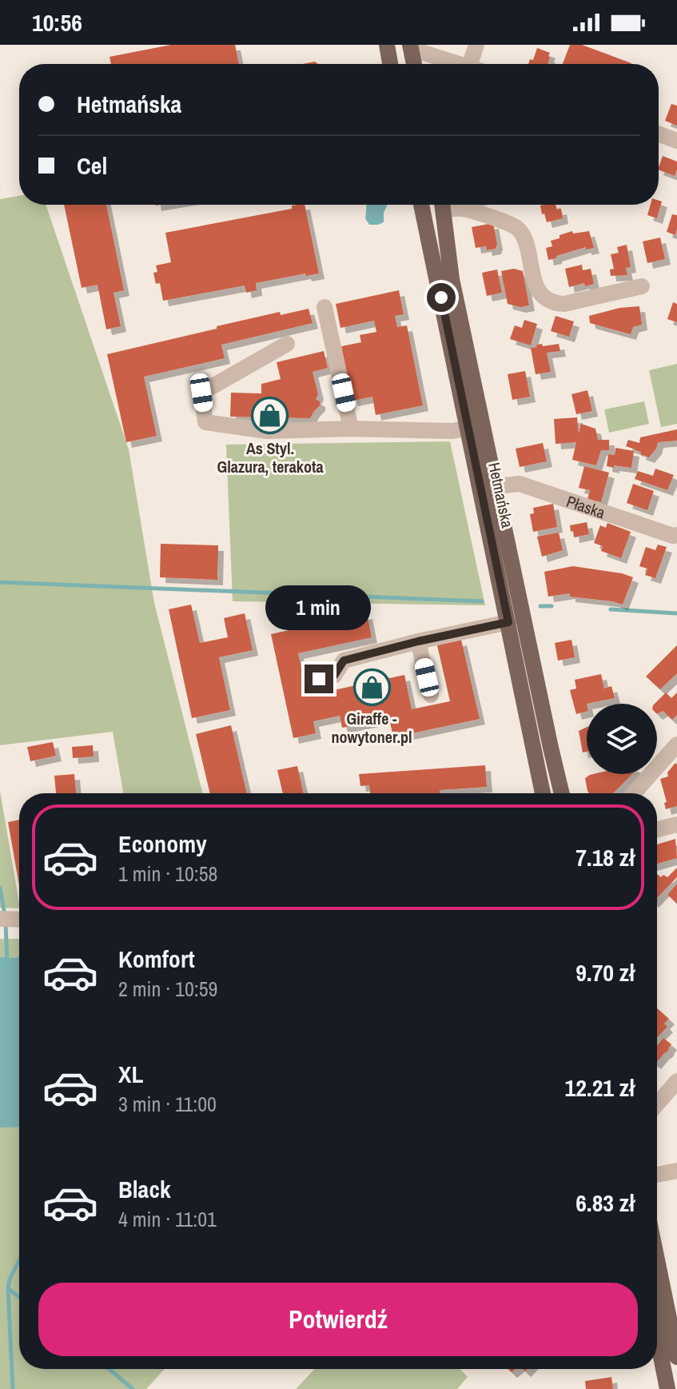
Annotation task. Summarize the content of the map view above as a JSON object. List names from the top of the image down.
{
  "streets": {
    "main road": ["Hetmańska"],
    "street": ["Płaska"]
  },
  "crossings": [
    ["Hetmańska", "Płaska"]
  ],
  "places": {
    "shop": ["As Styl. Glazura, terakota", "Giraffe - nowytoner.pl"]
  },
  "page": {
    "status": "10:56",
    "banner": ["Hetmańska", "Cel"],
    "bubble": "1 min",
    "list": [
      {
        "name": "Economy",
        "note": "1 min · 10:58",
        "value": "7.18 zł"
      },
      {
        "name": "Komfort",
        "note": "2 min · 10:59",
        "value": "9.70 zł"
      },
      {
        "name": "XL",
        "note": "3 min · 11:00",
        "value": "12.21 zł"
      },
      {
        "name": "Black",
        "note": "4 min · 11:01",
        "value": "6.83 zł"
      }
    ],
    "buttons": "Potwierdź"
  }
}
